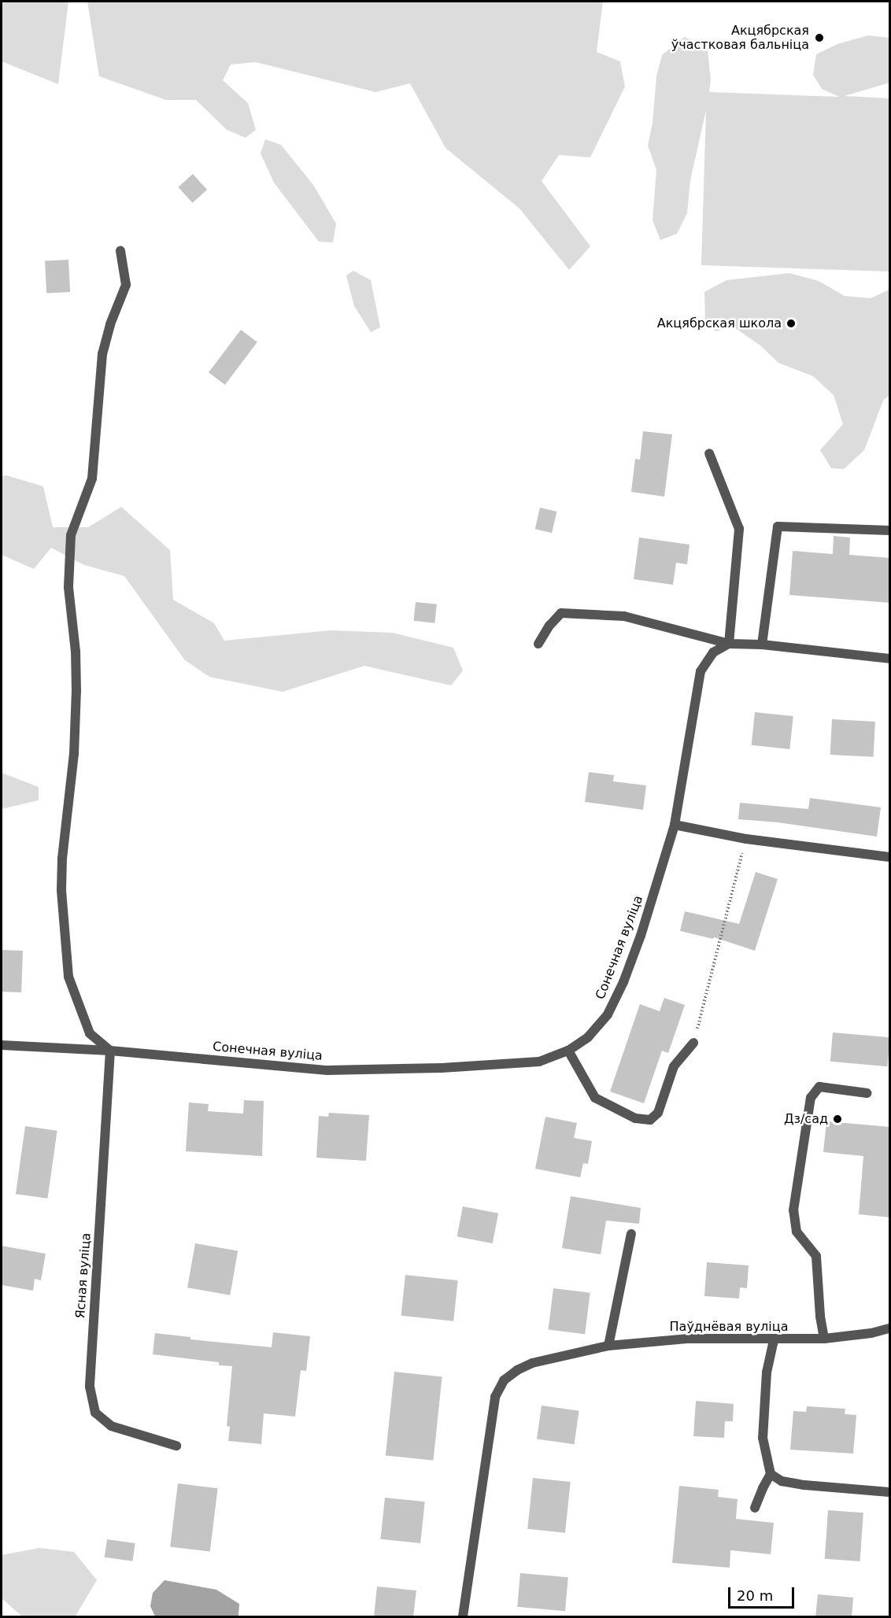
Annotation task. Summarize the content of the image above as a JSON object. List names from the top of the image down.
{
  "streets": {
    "street": ["Сонечная вуліца", "Ясная вуліца", "Паўднёвая вуліца"]
  },
  "crossings": [
    ["Сонечная вуліца", "Ясная вуліца"]
  ],
  "places": ["Акцябрская ўчастковая бальніца", "Акцябрская школа", "Дз/сад"],
  "scale_bar": "20 m"
}
